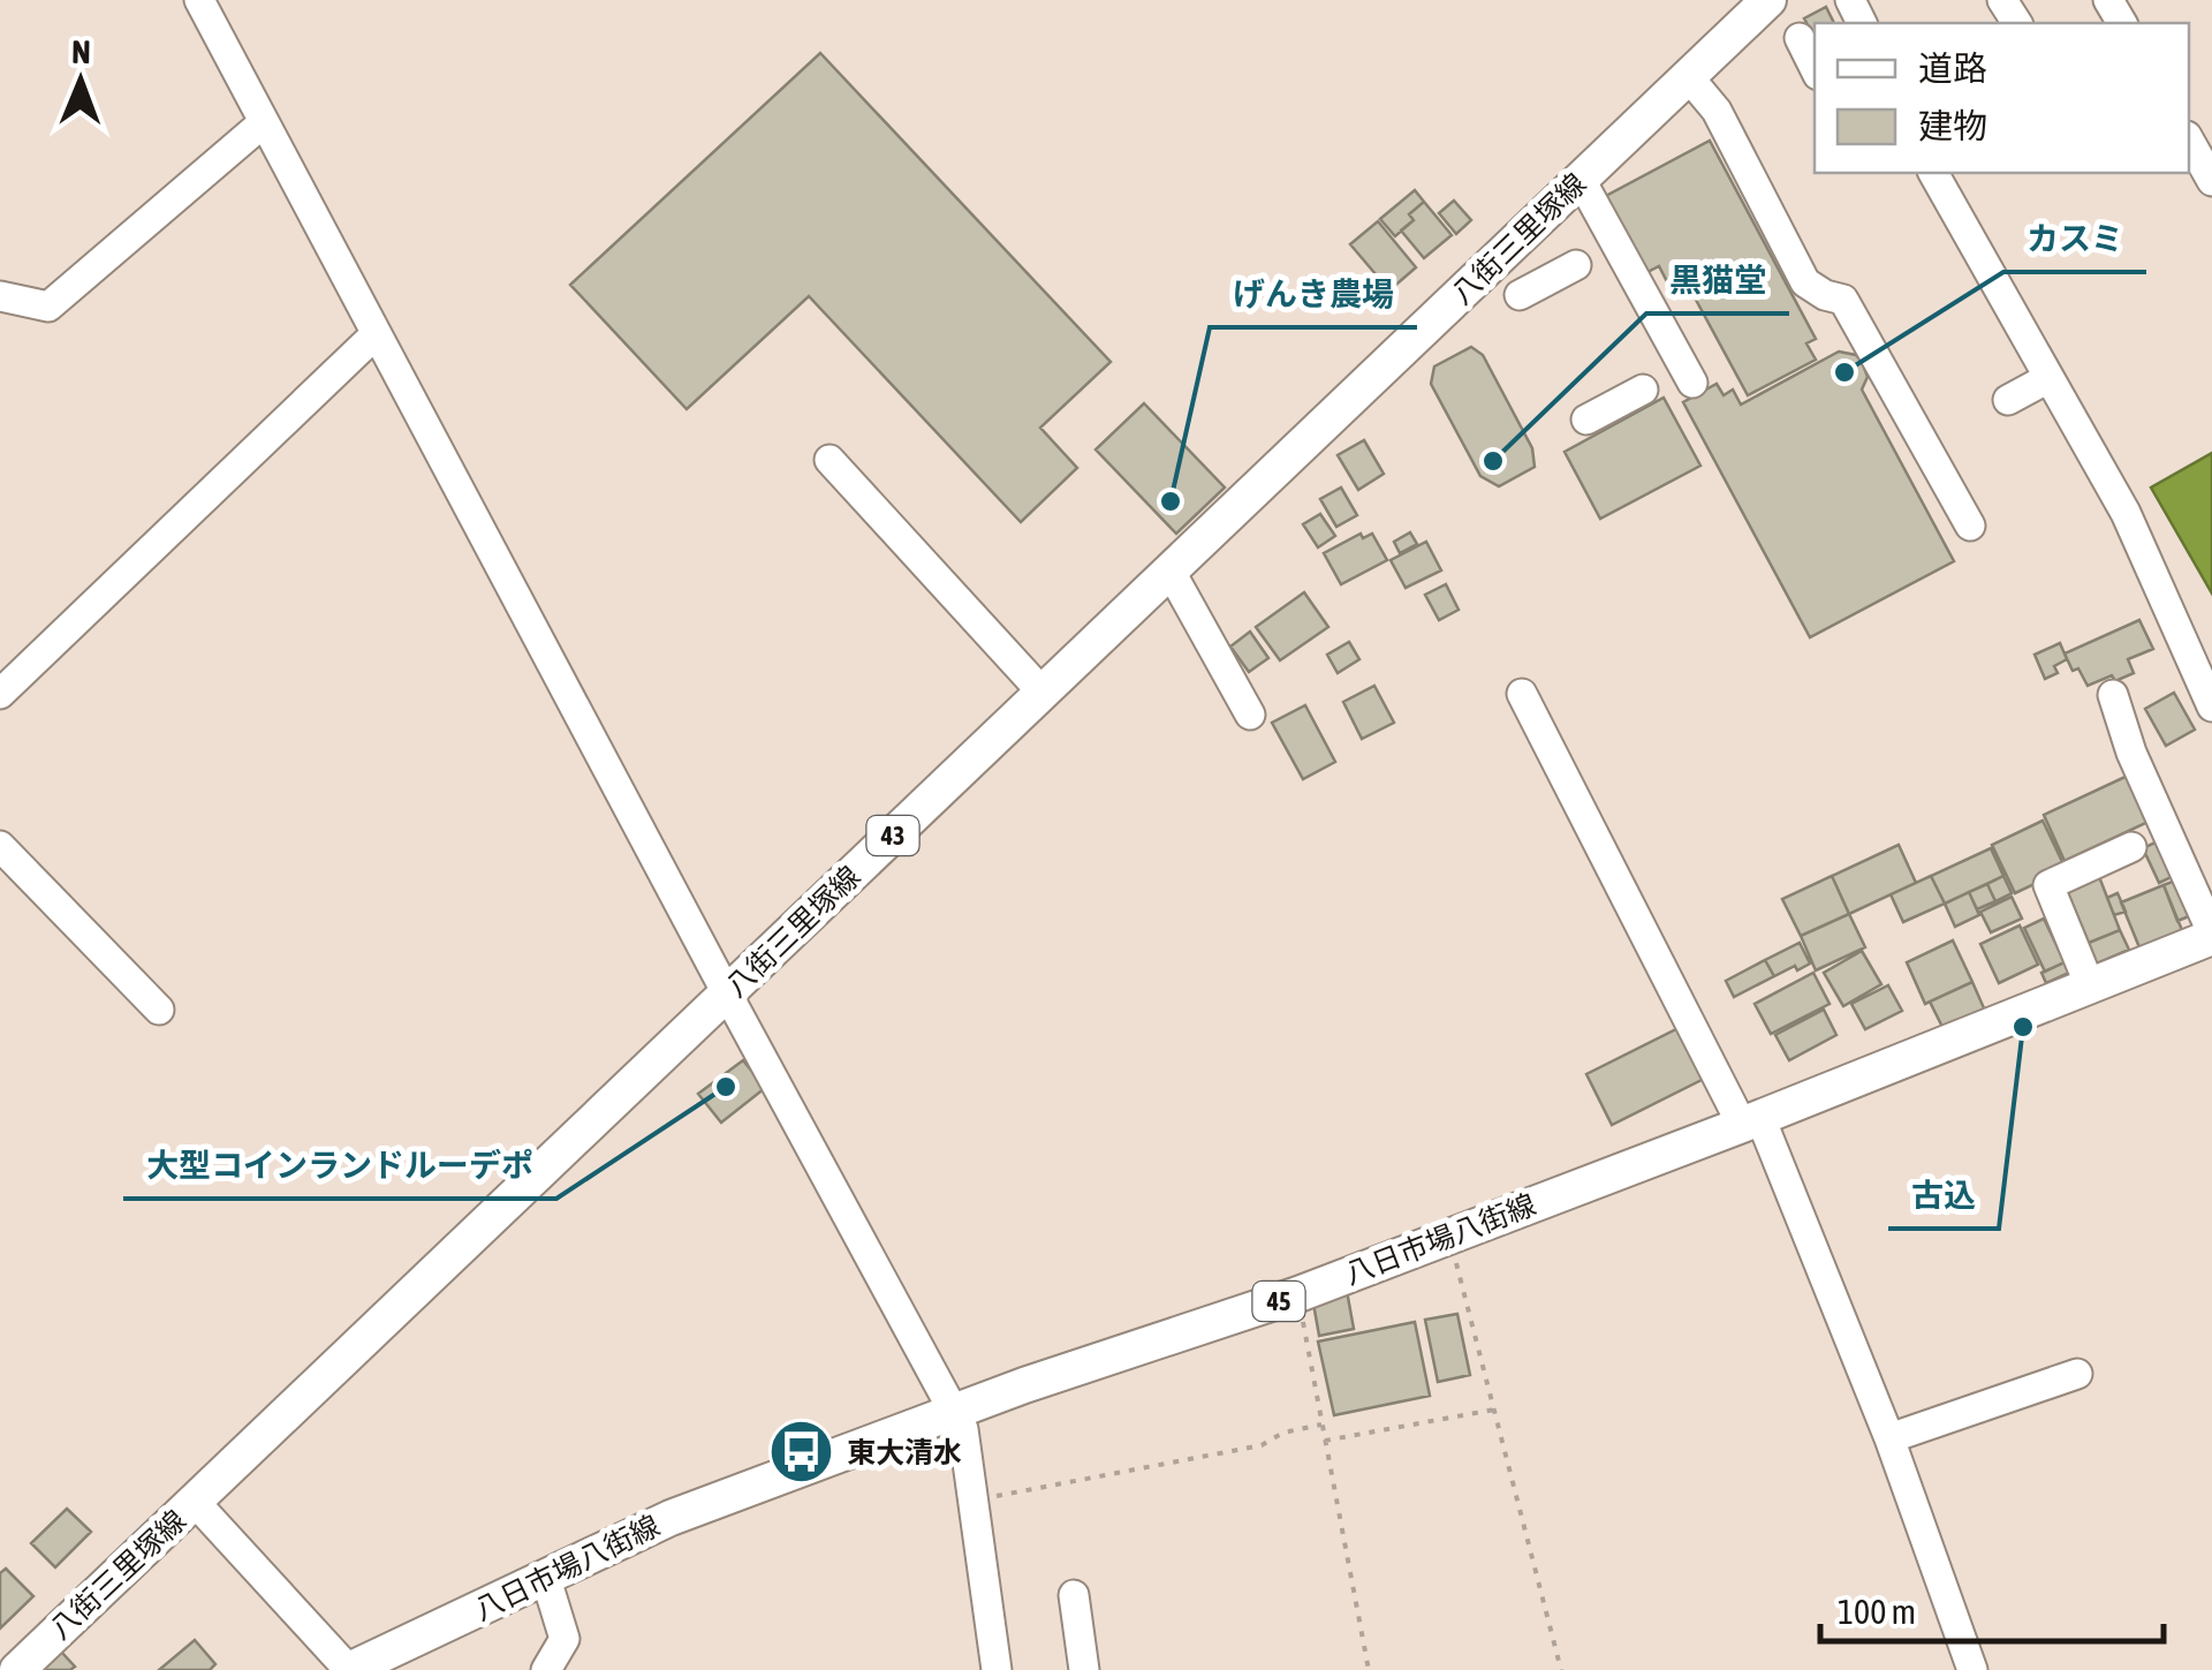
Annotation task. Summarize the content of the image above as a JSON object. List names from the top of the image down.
{
  "streets": {
    "main road": [
      "八街三里塚線",
      "43",
      "八日市場八街線",
      "45"
    ]
  },
  "places": {
    "other": [
      "カスミ",
      "黒猫堂",
      "げんき農場",
      "古込",
      "大型コインランドルーデポ"
    ],
    "bus stop": ["東大清水"]
  },
  "legend": ["道路", "建物"],
  "scale_bar": "100 m",
  "north": "top"
}
